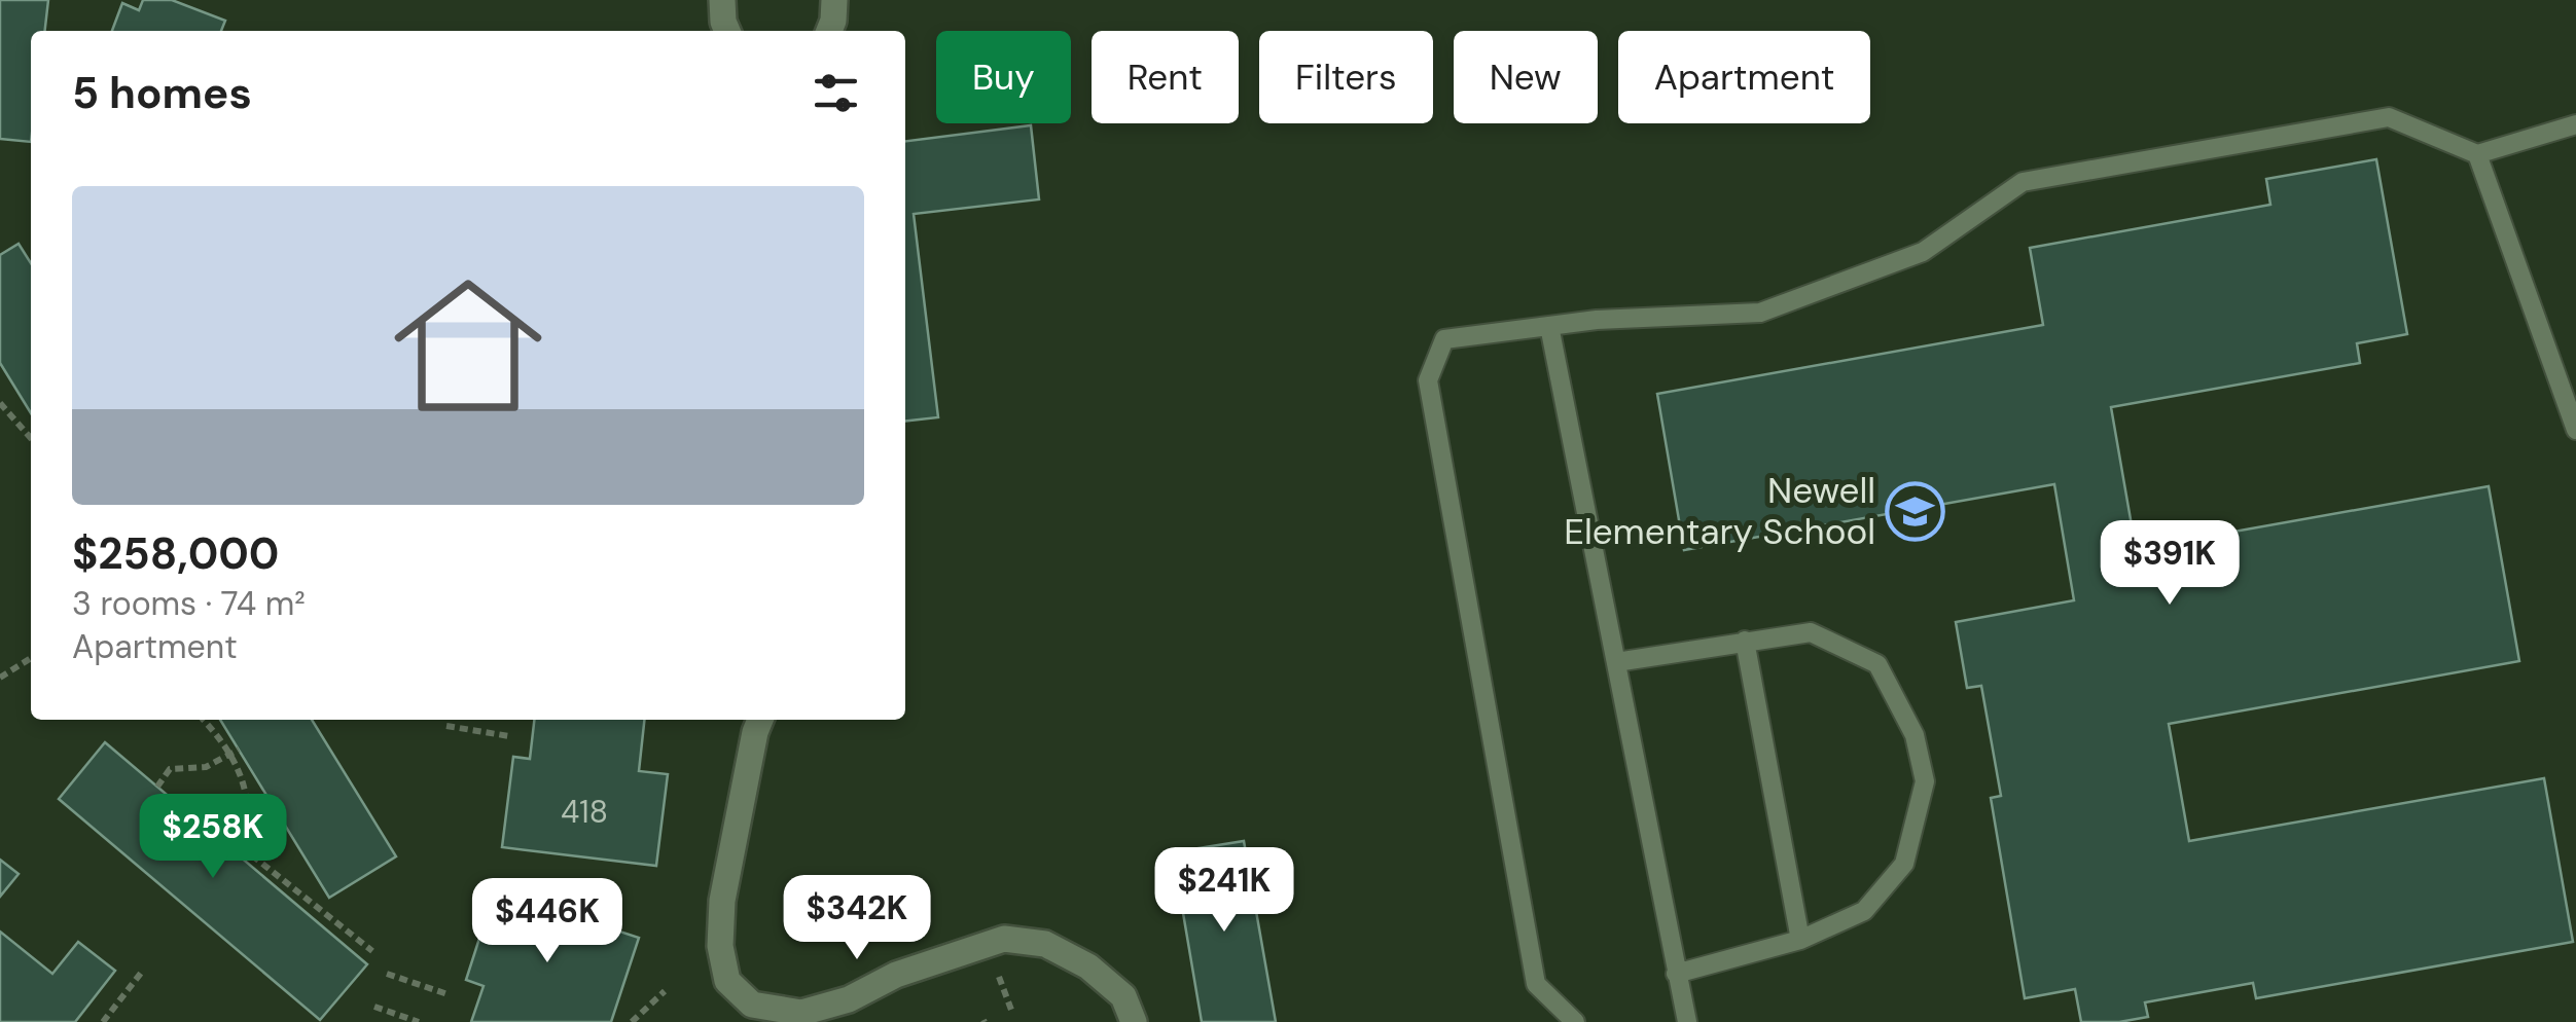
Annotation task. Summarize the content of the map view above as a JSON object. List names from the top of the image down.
{
  "places": {
    "school or university": ["Newell Elementary School"]
  },
  "house_numbers": ["418"],
  "page": {
    "chip": [
      "Buy",
      "Rent",
      "Filters",
      "New",
      "Apartment"
    ],
    "heading": "5 homes",
    "list": [
      {
        "name": "$258,000",
        "note": "3 rooms · 74 m² · Apartment"
      }
    ],
    "price": [
      "$391K",
      "$258K",
      "$241K",
      "$342K",
      "$446K"
    ]
  }
}
